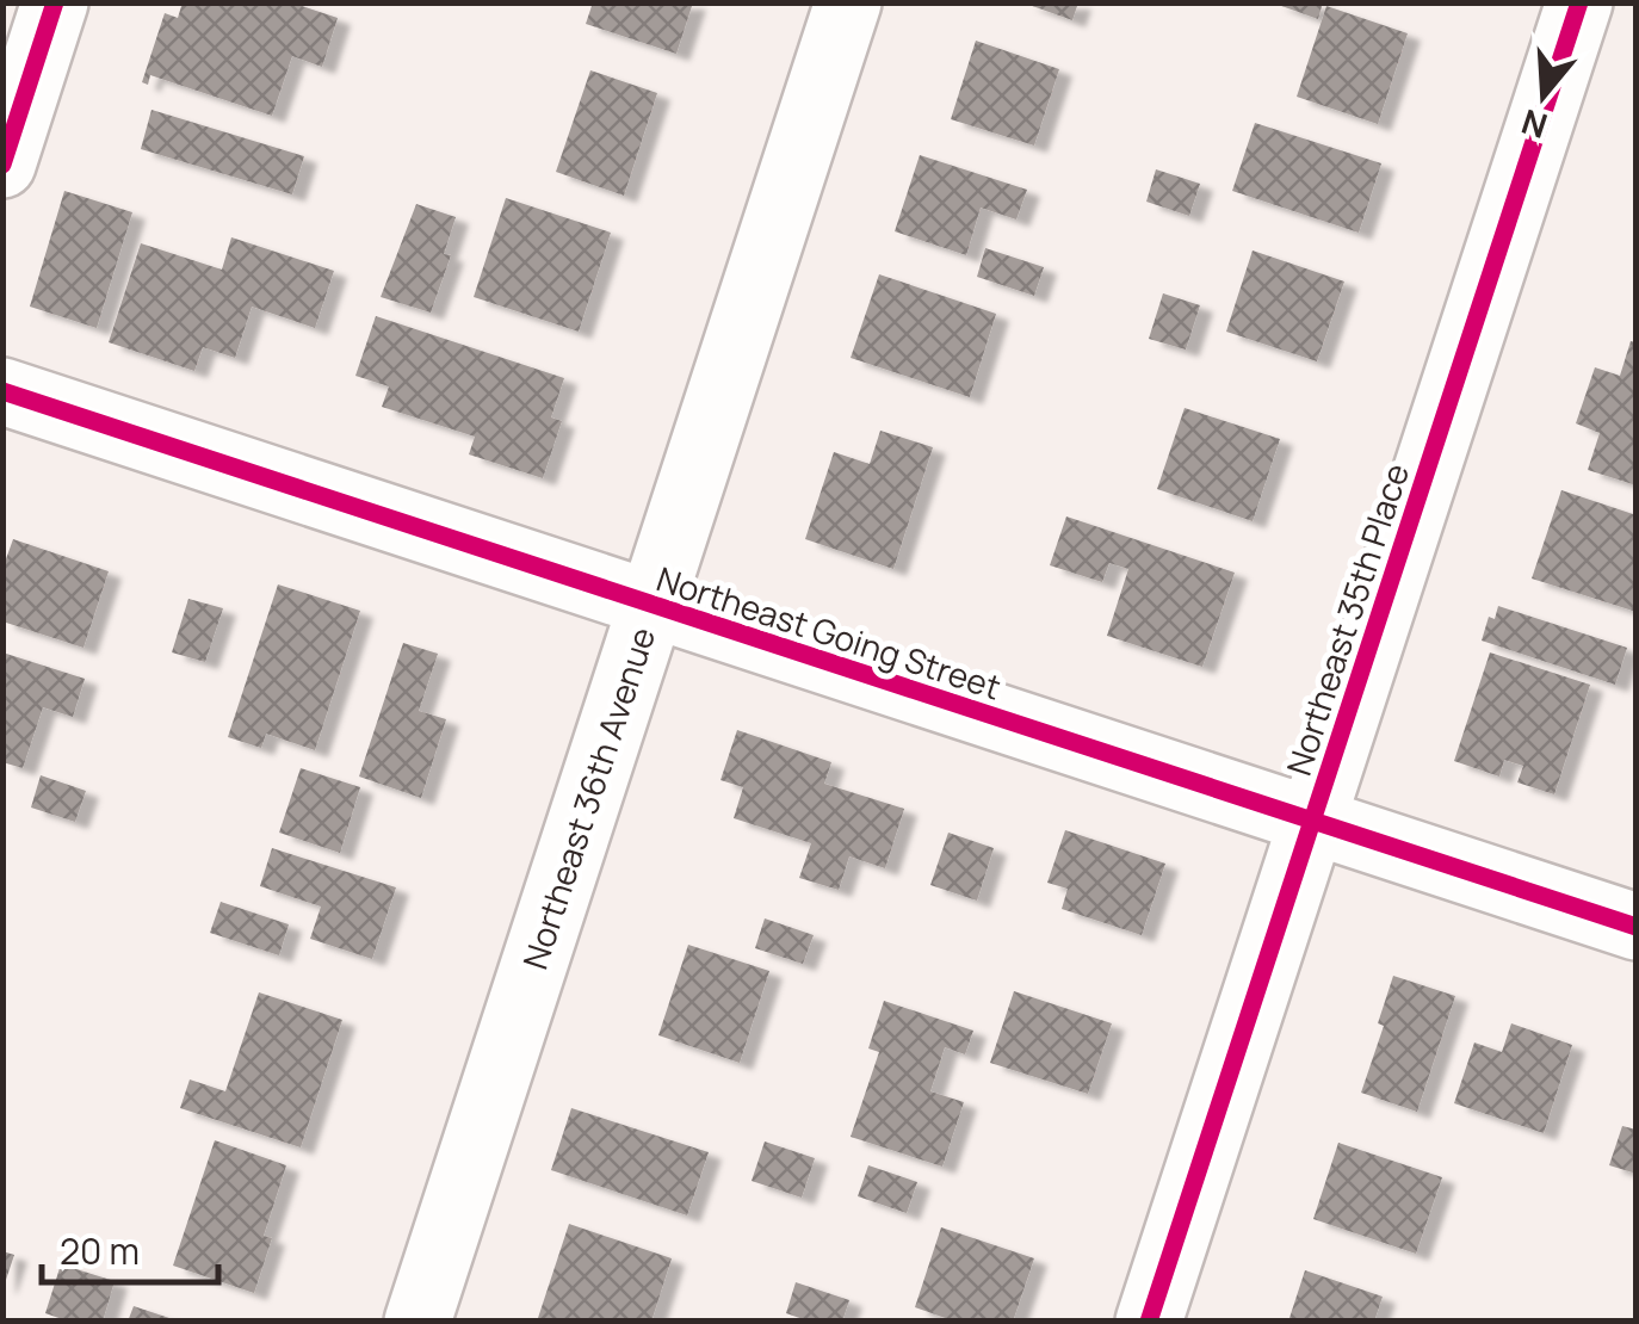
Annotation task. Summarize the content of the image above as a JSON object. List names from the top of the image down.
{
  "streets": {
    "street": ["Northeast 35th Place", "Northeast Going Street", "Northeast 36th Avenue"]
  },
  "crossings": [
    ["Northeast 35th Place", "Northeast Going Street"],
    ["Northeast Going Street", "Northeast 36th Avenue"]
  ],
  "scale_bar": "20 m",
  "north": "bottom"
}
